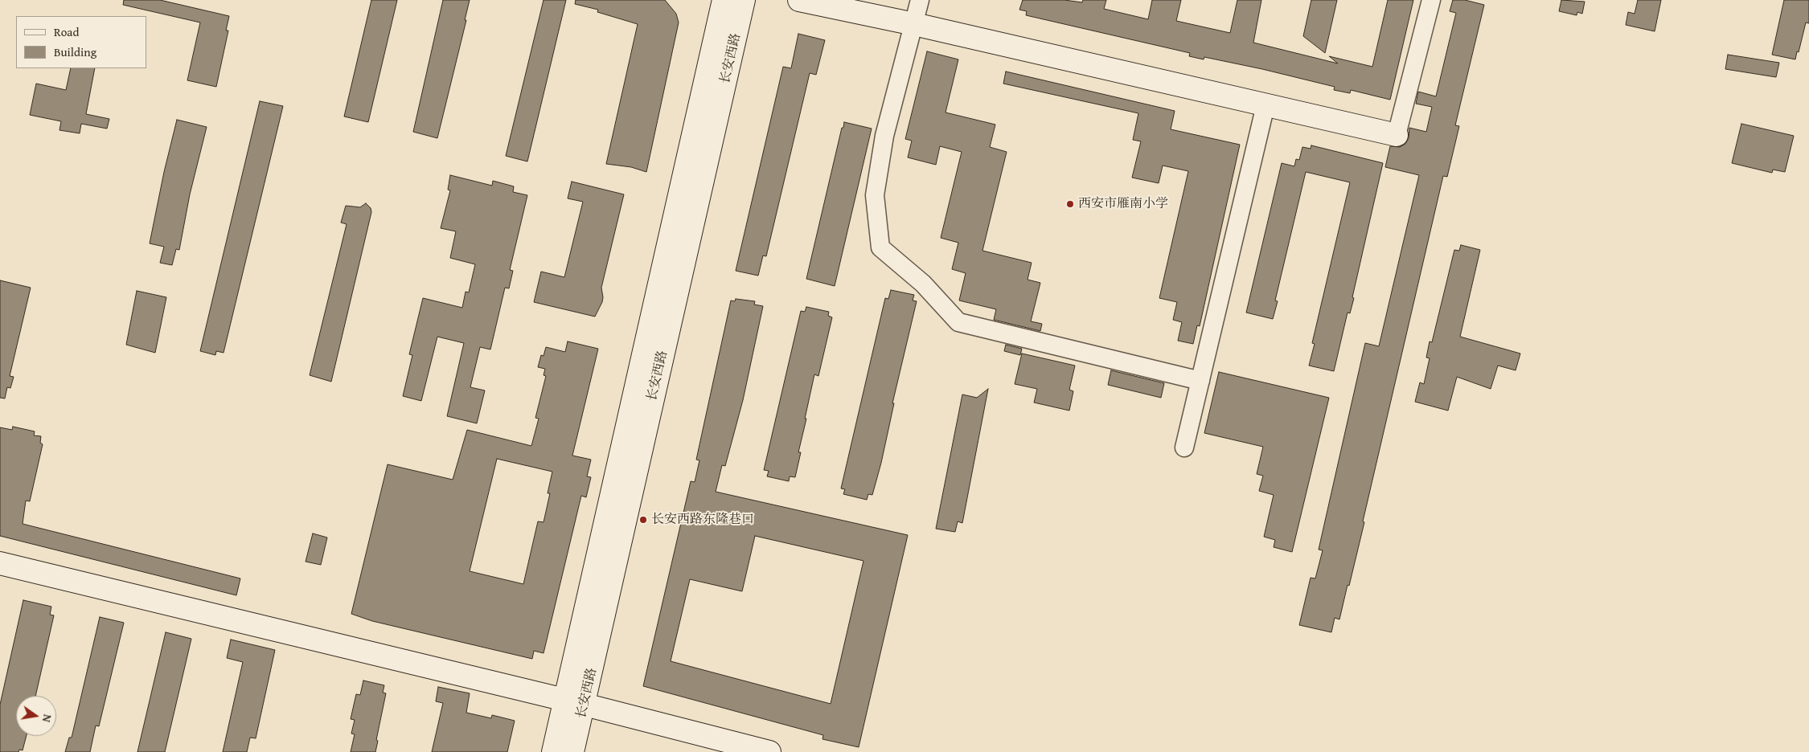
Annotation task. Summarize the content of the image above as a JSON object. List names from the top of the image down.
{
  "streets": {
    "main road": ["长安西路"]
  },
  "places": ["西安市雁南小学", "长安西路东隆巷口"],
  "legend": ["Road", "Building"],
  "north": "right"
}
